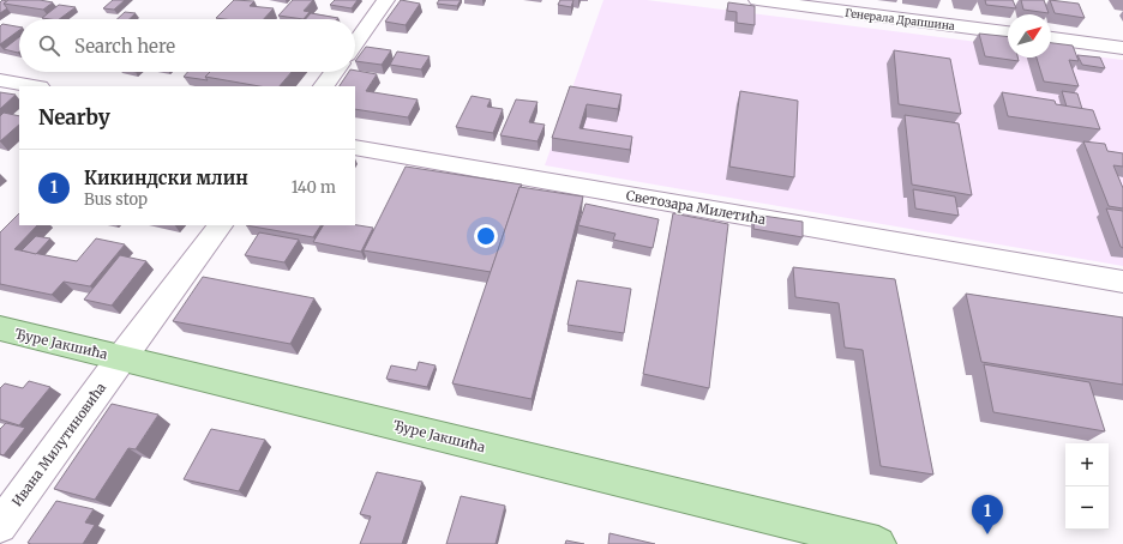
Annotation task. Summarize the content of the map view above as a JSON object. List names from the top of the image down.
{
  "streets": {
    "main road": ["Ђуре Јакшића"],
    "street": ["Генерала Драпшина", "Светозара Милетића", "Ивана Милутиновића"]
  },
  "crossings": [
    ["Ђуре Јакшића", "Ивана Милутиновића"]
  ],
  "north": "top right",
  "page": {
    "search": "Search here",
    "heading": "Nearby",
    "list": [
      {
        "mark": "1",
        "name": "Кикиндски млин",
        "note": "Bus stop",
        "value": "140 m"
      }
    ],
    "map_buttons": ["+", "−"],
    "pins": "1"
  }
}
